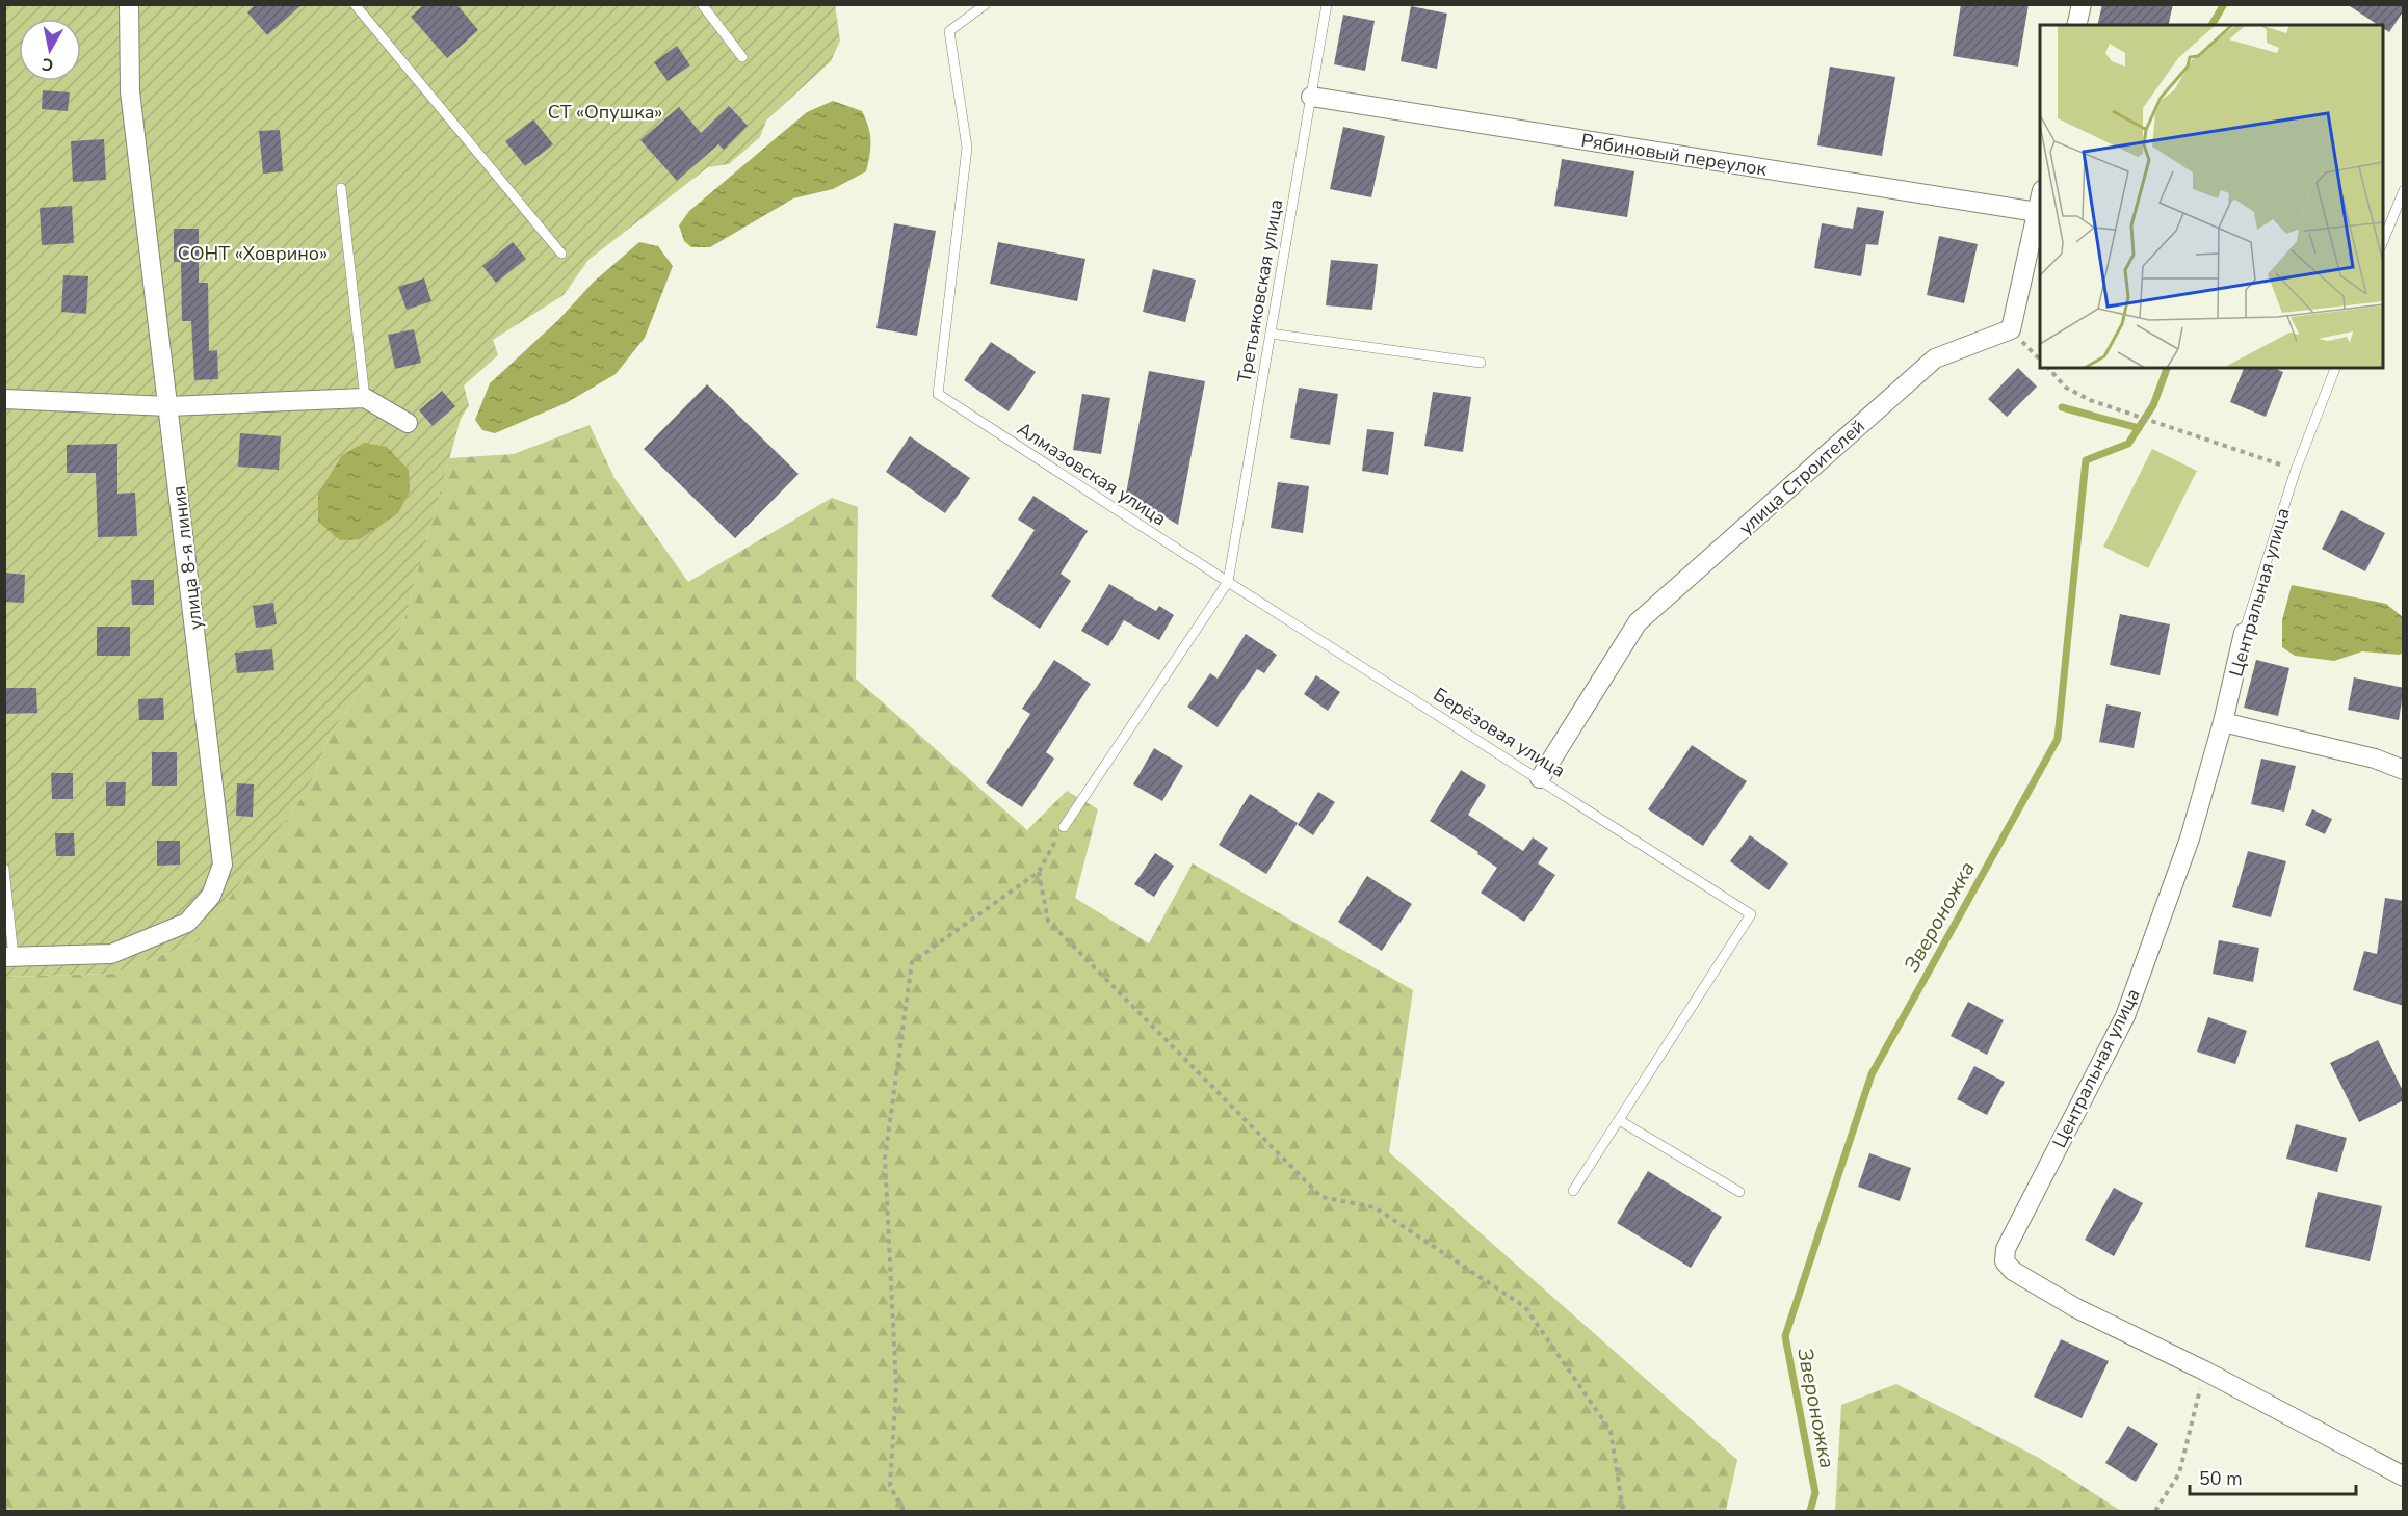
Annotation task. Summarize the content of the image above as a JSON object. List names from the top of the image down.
{
  "streets": {
    "street": [
      "Рябиновый переулок",
      "улица Строителей",
      "улица 8-я линия",
      "Центральная улица"
    ],
    "lane": ["Третьяковская улица", "Алмазовская улица", "Берёзовая улица"]
  },
  "crossings": [
    ["Рябиновый переулок", "Третьяковская улица"],
    ["Рябиновый переулок", "улица Строителей"],
    ["Третьяковская улица", "Алмазовская улица"],
    ["Третьяковская улица", "Берёзовая улица"],
    ["Алмазовская улица", "Берёзовая улица"],
    ["улица Строителей", "Берёзовая улица"]
  ],
  "water": ["Звероножка"],
  "parks": ["СТ «Опушка»", "СОНТ «Ховрино»"],
  "scale_bar": "50 m",
  "north": "bottom"
}
